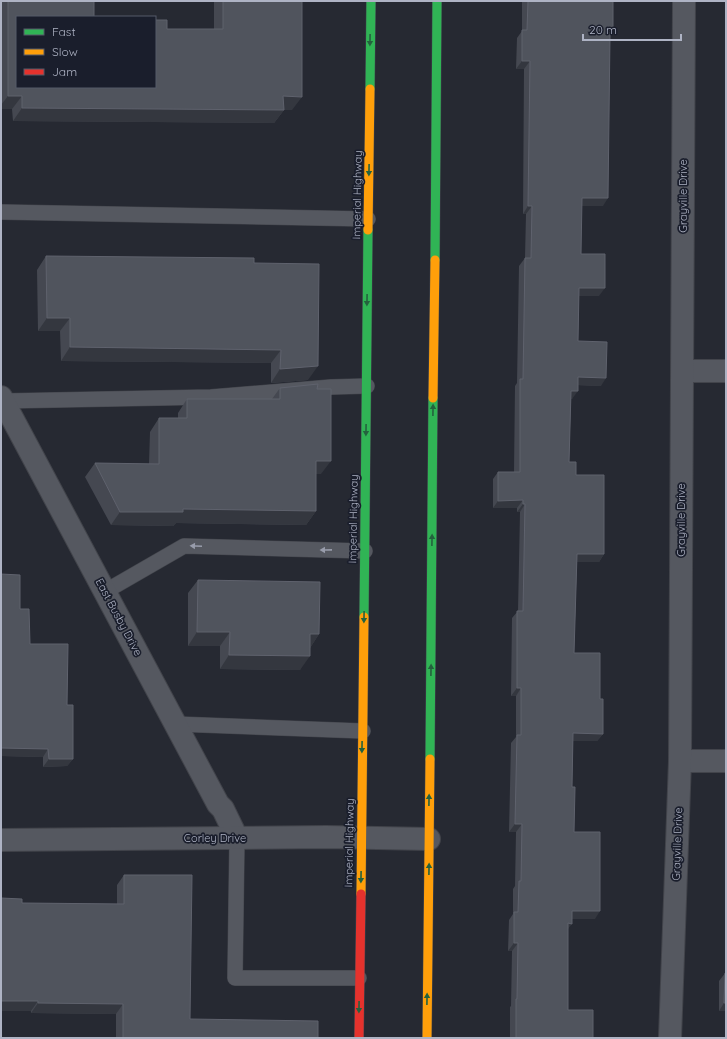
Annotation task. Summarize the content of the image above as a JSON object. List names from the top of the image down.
{
  "streets": {
    "main road": ["Imperial Highway"],
    "street": ["Grayville Drive", "East Busby Drive", "Corley Drive"]
  },
  "crossings": [
    ["Imperial Highway", "Corley Drive"],
    ["East Busby Drive", "Corley Drive"]
  ],
  "legend": ["Fast", "Slow", "Jam"],
  "scale_bar": "20 m"
}
